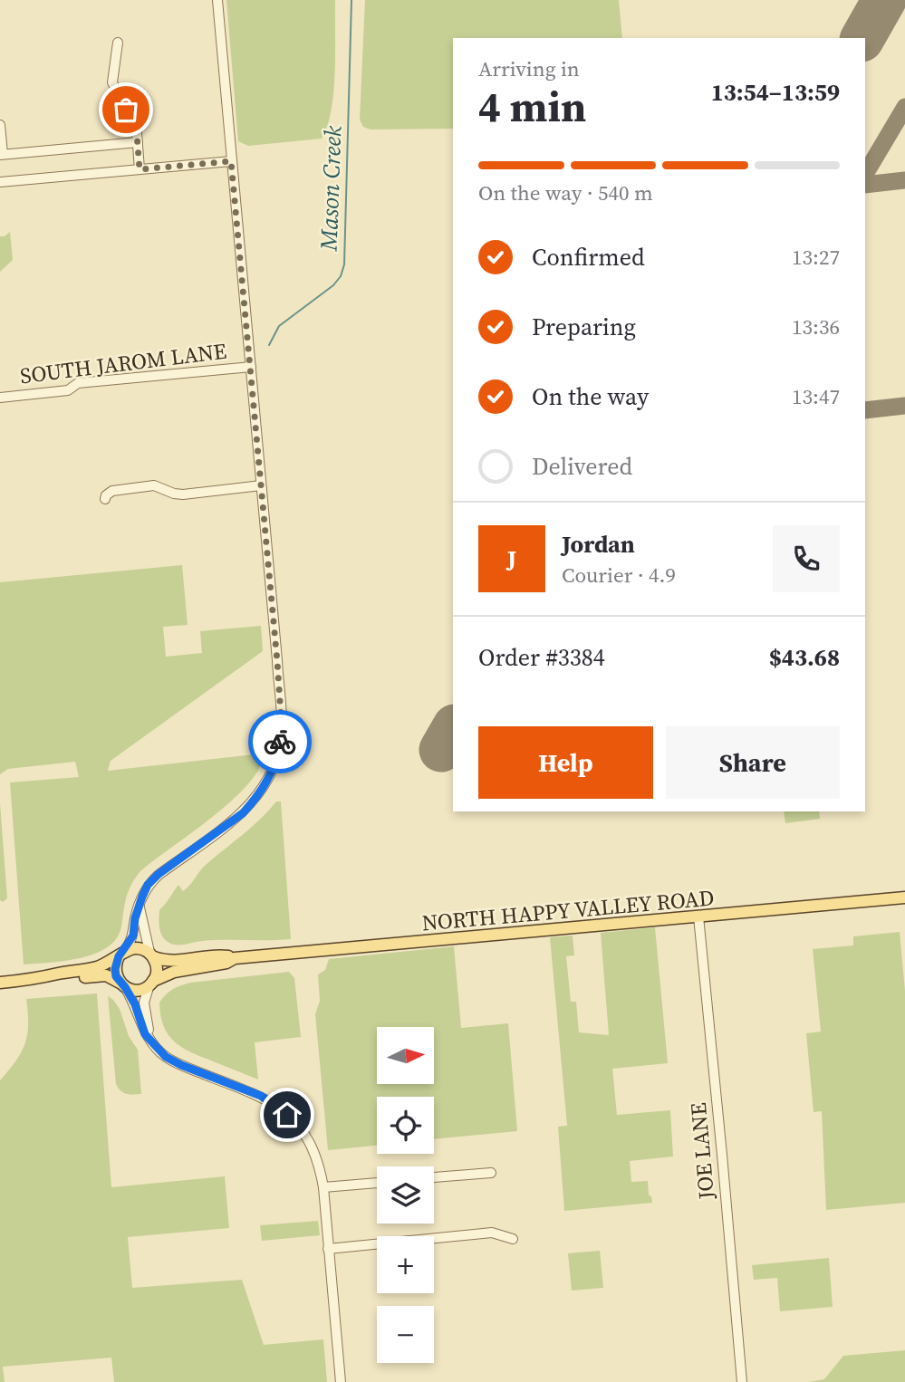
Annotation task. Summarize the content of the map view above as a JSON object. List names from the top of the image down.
{
  "streets": {
    "main road": ["NORTH HAPPY VALLEY ROAD"],
    "street": ["SOUTH JAROM LANE", "JOE LANE"]
  },
  "crossings": [
    ["NORTH HAPPY VALLEY ROAD", "JOE LANE"]
  ],
  "water": ["Mason Creek"],
  "north": "right",
  "page": {
    "heading": ["4 min", "Arriving in", "13:54–13:59"],
    "panel": [
      "Jordan",
      "Courier · 4.9",
      "Order #3384",
      "$43.68"
    ],
    "bar": "On the way · 540 m",
    "list": [
      ["Confirmed", "13:27"],
      ["Preparing", "13:36"],
      ["On the way", "13:47"],
      "Delivered"
    ],
    "round": "J",
    "buttons": ["Help", "Share"],
    "map_buttons": ["+", "−"]
  }
}
